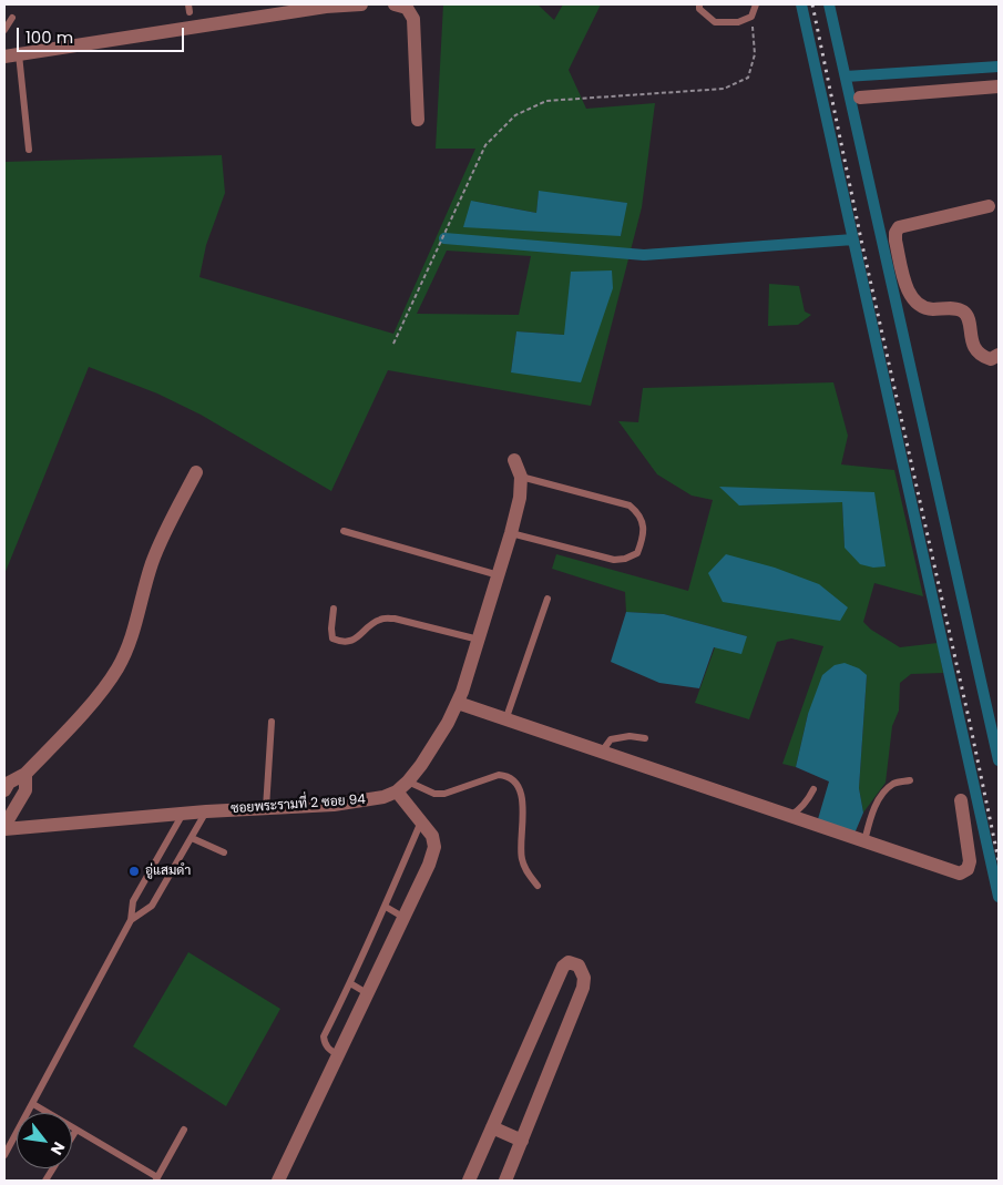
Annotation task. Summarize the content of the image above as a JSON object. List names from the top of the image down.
{
  "streets": {
    "street": ["ซอยพระรามที่ 2 ซอย 94"]
  },
  "places": ["อู่แสมดำ"],
  "scale_bar": "100 m",
  "north": "bottom right"
}
